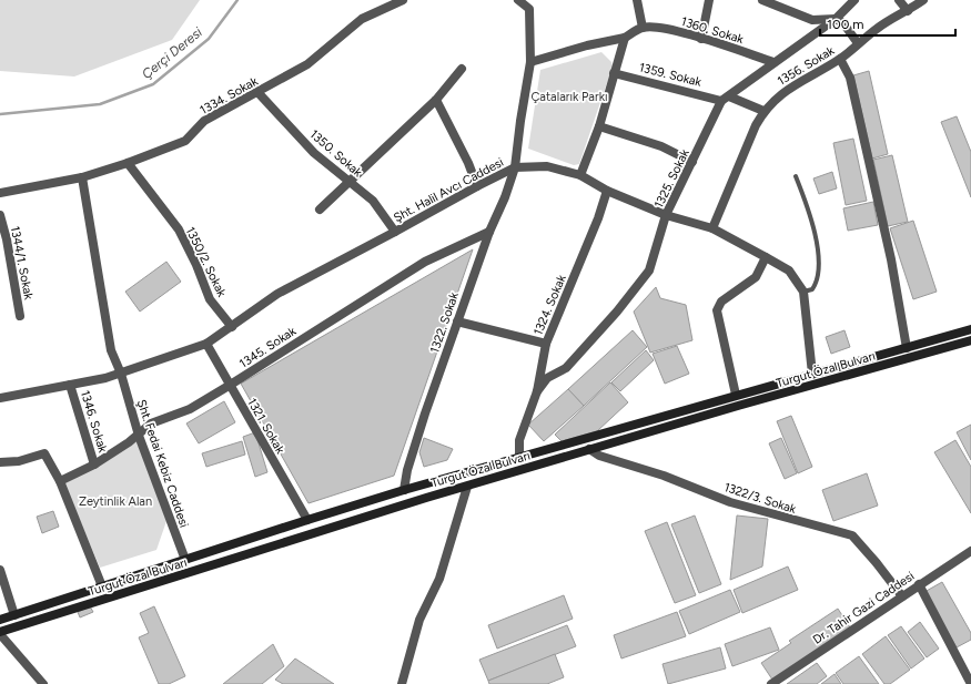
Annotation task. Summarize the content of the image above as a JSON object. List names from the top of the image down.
{
  "streets": {
    "main road": ["Turgut Özal Bulvarı"],
    "street": [
      "1360. Sokak",
      "1356. Sokak",
      "1359. Sokak",
      "1334. Sokak",
      "1350. Sokak",
      "1325. Sokak",
      "Şht. Halil Avcı Caddesi",
      "1350/2. Sokak",
      "1344/1. Sokak",
      "1324. Sokak",
      "1322. Sokak",
      "1345. Sokak",
      "1346. Sokak",
      "1321. Sokak",
      "Şht. Fedai Kebiz Caddesi",
      "1322/3. Sokak",
      "Dr. Tahir Gazi Caddesi"
    ]
  },
  "crossings": [
    ["1360. Sokak", "1325. Sokak"],
    ["1356. Sokak", "1359. Sokak"],
    ["1356. Sokak", "Şht. Halil Avcı Caddesi"],
    ["1359. Sokak", "1325. Sokak"],
    ["1334. Sokak", "1350. Sokak"],
    ["1334. Sokak", "1350/2. Sokak"],
    ["1334. Sokak", "Şht. Fedai Kebiz Caddesi"],
    ["1350. Sokak", "Şht. Halil Avcı Caddesi"],
    ["1325. Sokak", "Şht. Halil Avcı Caddesi"],
    ["1325. Sokak", "1324. Sokak"],
    ["Şht. Halil Avcı Caddesi", "1350/2. Sokak"],
    ["Şht. Halil Avcı Caddesi", "1324. Sokak"],
    ["Şht. Halil Avcı Caddesi", "1322. Sokak"],
    ["Şht. Halil Avcı Caddesi", "1346. Sokak"],
    ["Şht. Halil Avcı Caddesi", "1321. Sokak"],
    ["Şht. Halil Avcı Caddesi", "Şht. Fedai Kebiz Caddesi"],
    ["1324. Sokak", "Turgut Özal Bulvarı"],
    ["1322. Sokak", "1345. Sokak"],
    ["1322. Sokak", "Turgut Özal Bulvarı"],
    ["1345. Sokak", "1346. Sokak"],
    ["1345. Sokak", "1321. Sokak"],
    ["1345. Sokak", "Şht. Fedai Kebiz Caddesi"],
    ["Turgut Özal Bulvarı", "1321. Sokak"],
    ["Turgut Özal Bulvarı", "Şht. Fedai Kebiz Caddesi"],
    ["Turgut Özal Bulvarı", "1322/3. Sokak"],
    ["1322/3. Sokak", "Dr. Tahir Gazi Caddesi"]
  ],
  "water": ["Çerçi Deresi"],
  "parks": ["Çatalarık Parkı", "Zeytinlik Alan"],
  "scale_bar": "100 m"
}
